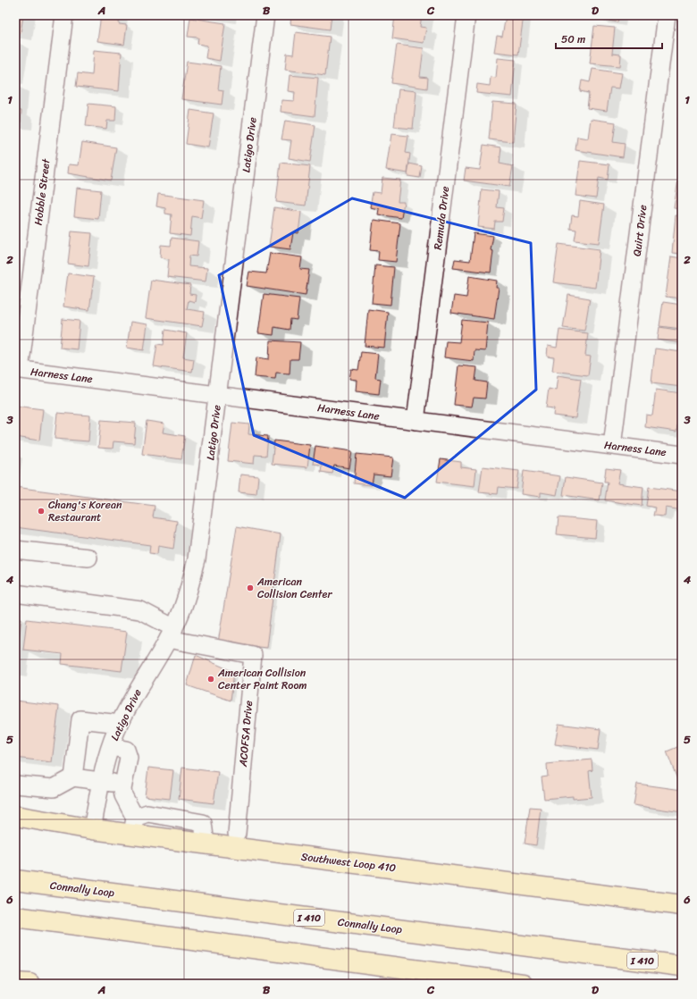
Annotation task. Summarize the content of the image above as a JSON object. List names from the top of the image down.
{
  "streets": {
    "main road": ["Southwest Loop 410", "Connally Loop", "I 410"],
    "street": [
      "Latigo Drive",
      "Hobble Street",
      "Remuda Drive",
      "Quirt Drive",
      "Harness Lane",
      "ACOFSA Drive"
    ]
  },
  "crossings": [
    ["Latigo Drive", "Harness Lane"],
    ["Latigo Drive", "ACOFSA Drive"],
    ["Latigo Drive", "Southwest Loop 410"],
    ["Hobble Street", "Harness Lane"],
    ["Remuda Drive", "Harness Lane"],
    ["Quirt Drive", "Harness Lane"]
  ],
  "places": ["Chang's Korean Restaurant", "American Collision Center", "American Collision Center Paint Room"],
  "scale_bar": "50 m",
  "grid": {
    "columns": [
      "A",
      "B",
      "C",
      "D"
    ],
    "rows": [
      "1",
      "2",
      "3",
      "4",
      "5",
      "6"
    ]
  }
}
